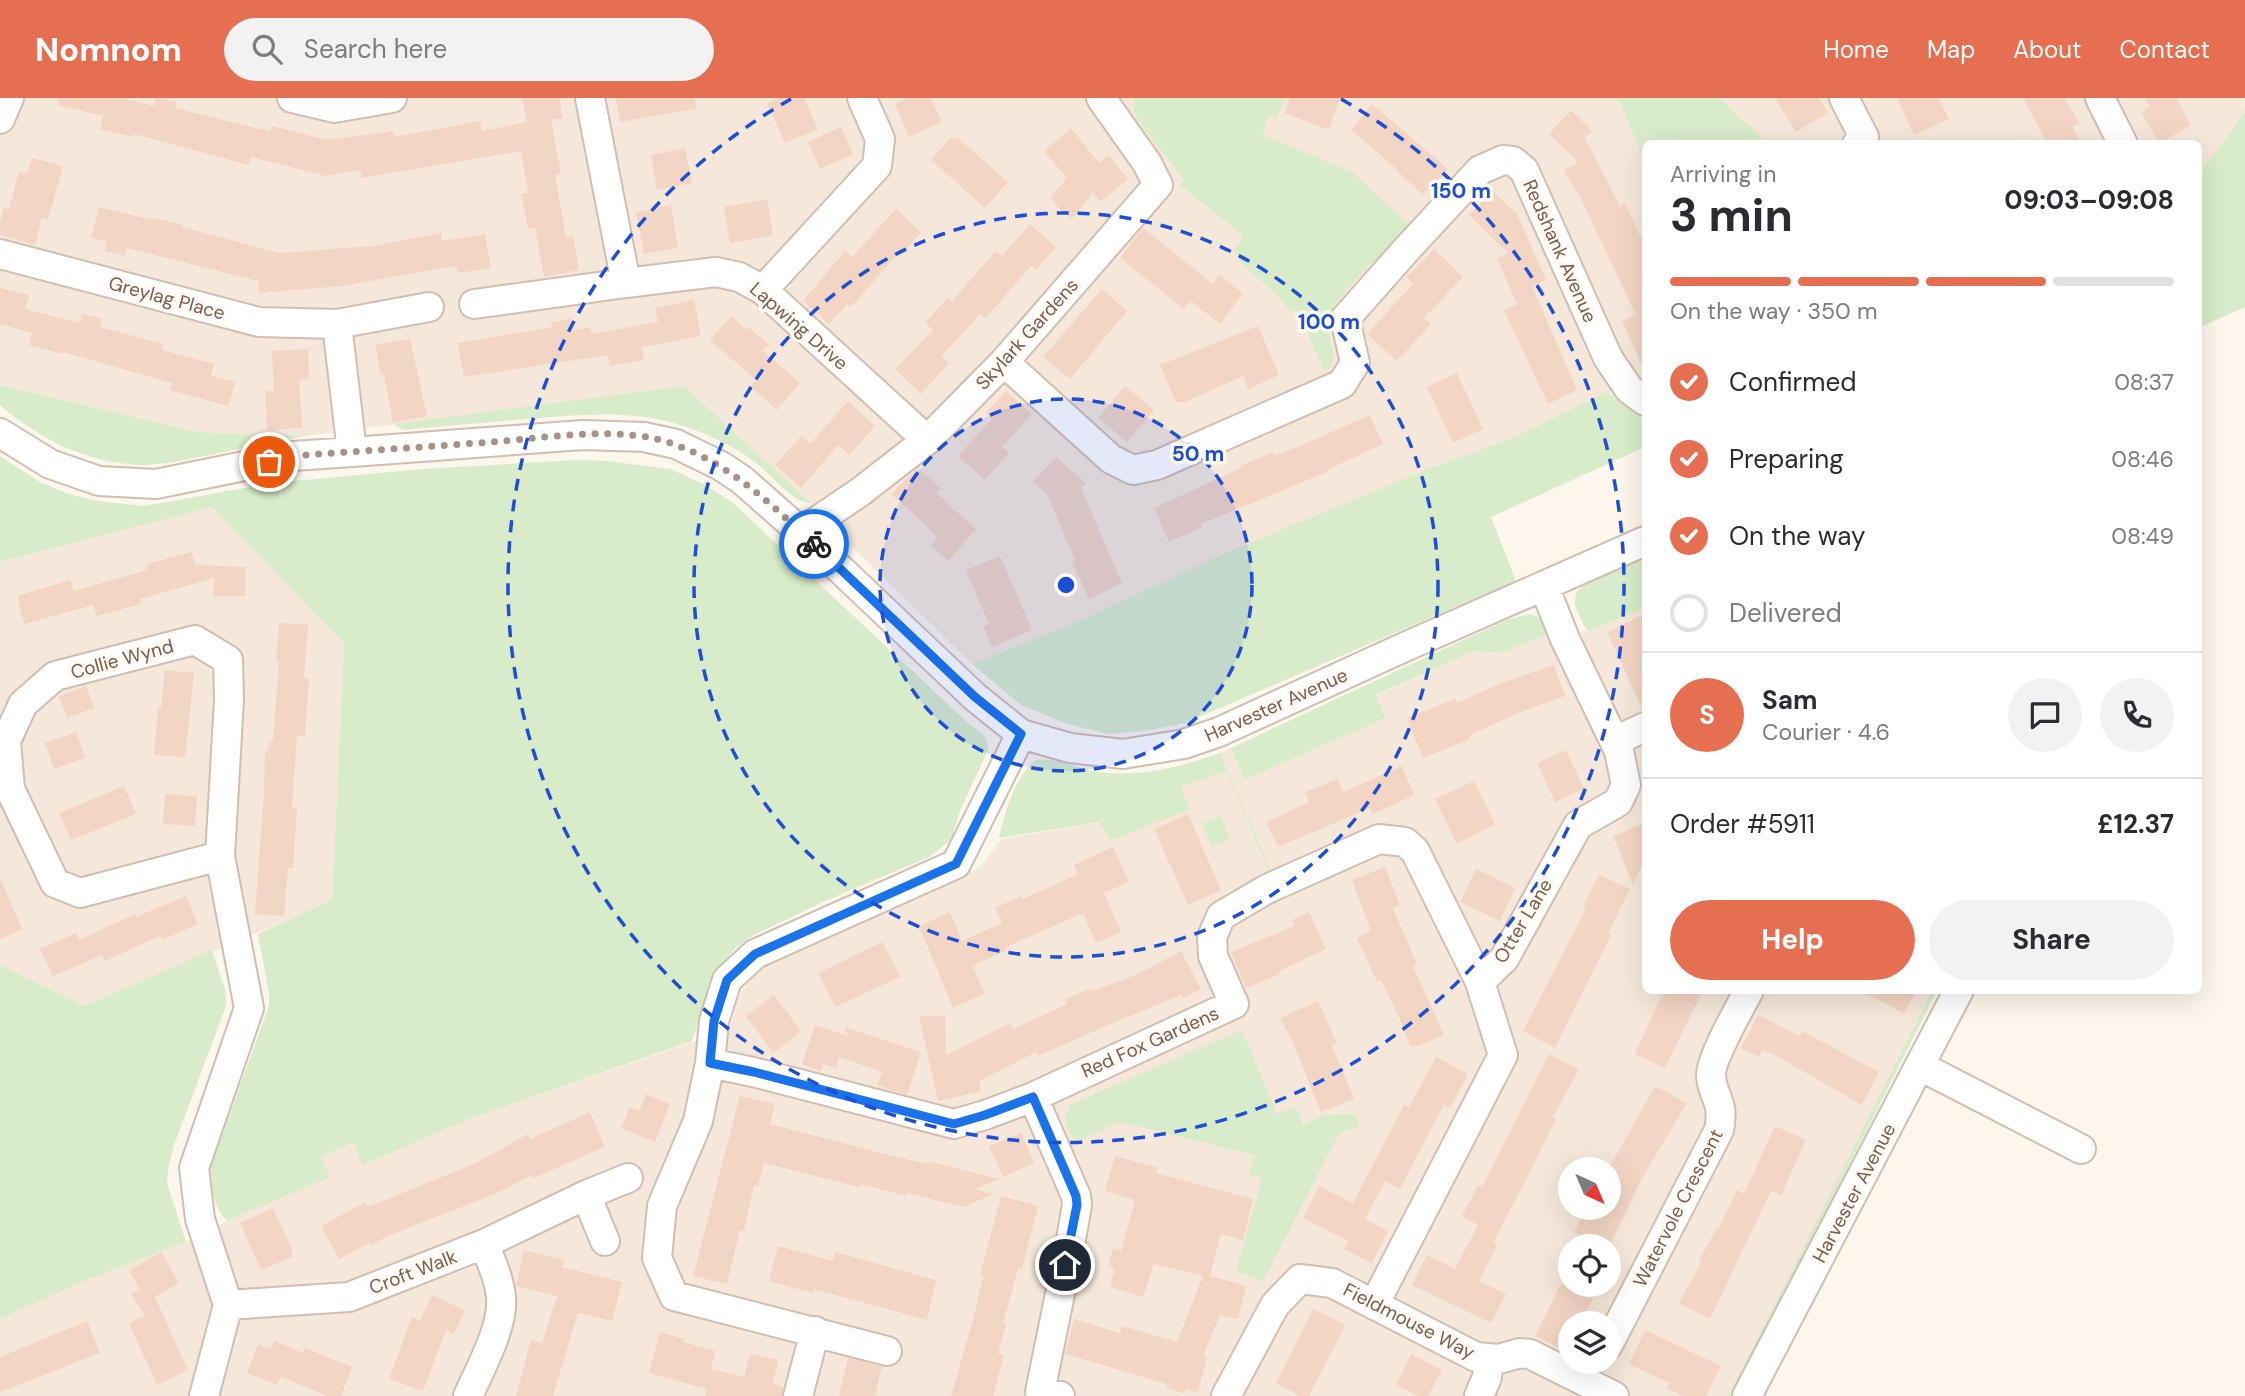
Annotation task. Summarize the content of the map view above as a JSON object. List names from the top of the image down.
{
  "streets": {
    "street": [
      "Redshank Avenue",
      "Greylag Place",
      "Lapwing Drive",
      "Skylark Gardens",
      "Collie Wynd",
      "Harvester Avenue",
      "Otter Lane",
      "Red Fox Gardens",
      "Watervole Crescent",
      "Croft Walk",
      "Fieldmouse Way"
    ]
  },
  "crossings": [
    ["Redshank Avenue", "Skylark Gardens"],
    ["Lapwing Drive", "Skylark Gardens"],
    ["Skylark Gardens", "Harvester Avenue"],
    ["Collie Wynd", "Croft Walk"],
    ["Harvester Avenue", "Otter Lane"],
    ["Otter Lane", "Red Fox Gardens"],
    ["Otter Lane", "Fieldmouse Way"]
  ],
  "north": "bottom right",
  "page": {
    "header": "Nomnom",
    "search": "Search here",
    "nav": [
      "Home",
      "Map",
      "About",
      "Contact"
    ],
    "heading": ["3 min", "Arriving in", "09:03–09:08"],
    "panel": [
      "Sam",
      "Courier · 4.6",
      "Order #5911",
      "£12.37"
    ],
    "bar": "On the way · 350 m",
    "list": [
      ["Confirmed", "08:37"],
      ["Preparing", "08:46"],
      ["On the way", "08:49"],
      "Delivered"
    ],
    "round": "S",
    "buttons": ["Help", "Share"]
  },
  "rings": ["150 m", "100 m", "50 m"]
}
